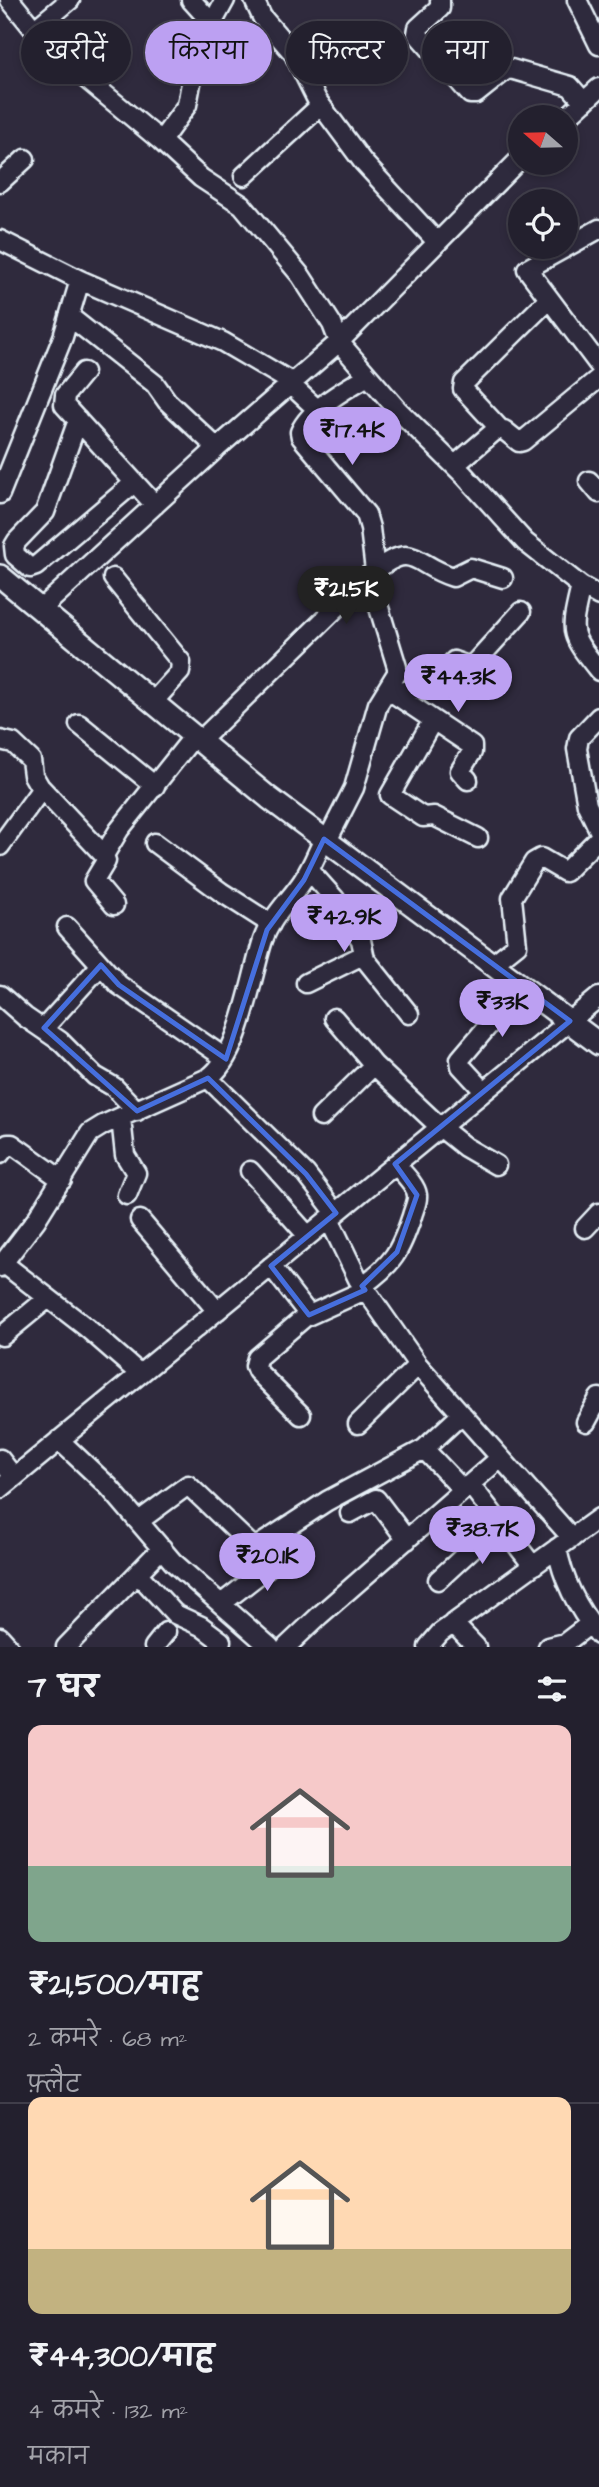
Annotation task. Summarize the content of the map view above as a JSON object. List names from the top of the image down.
{
  "north": "left",
  "page": {
    "chip": [
      "खरीदें",
      "किराया",
      "फ़िल्टर",
      "नया"
    ],
    "price": [
      "₹17.4K",
      "₹21.5K",
      "₹44.3K",
      "₹42.9K",
      "₹33K",
      "₹38.7K",
      "₹20.1K"
    ],
    "heading": "7 घर",
    "list": [
      {
        "name": "₹21,500/माह",
        "note": "2 कमरे · 68 m² · फ़्लैट"
      },
      {
        "name": "₹44,300/माह",
        "note": "4 कमरे · 132 m² · मकान"
      }
    ]
  }
}
